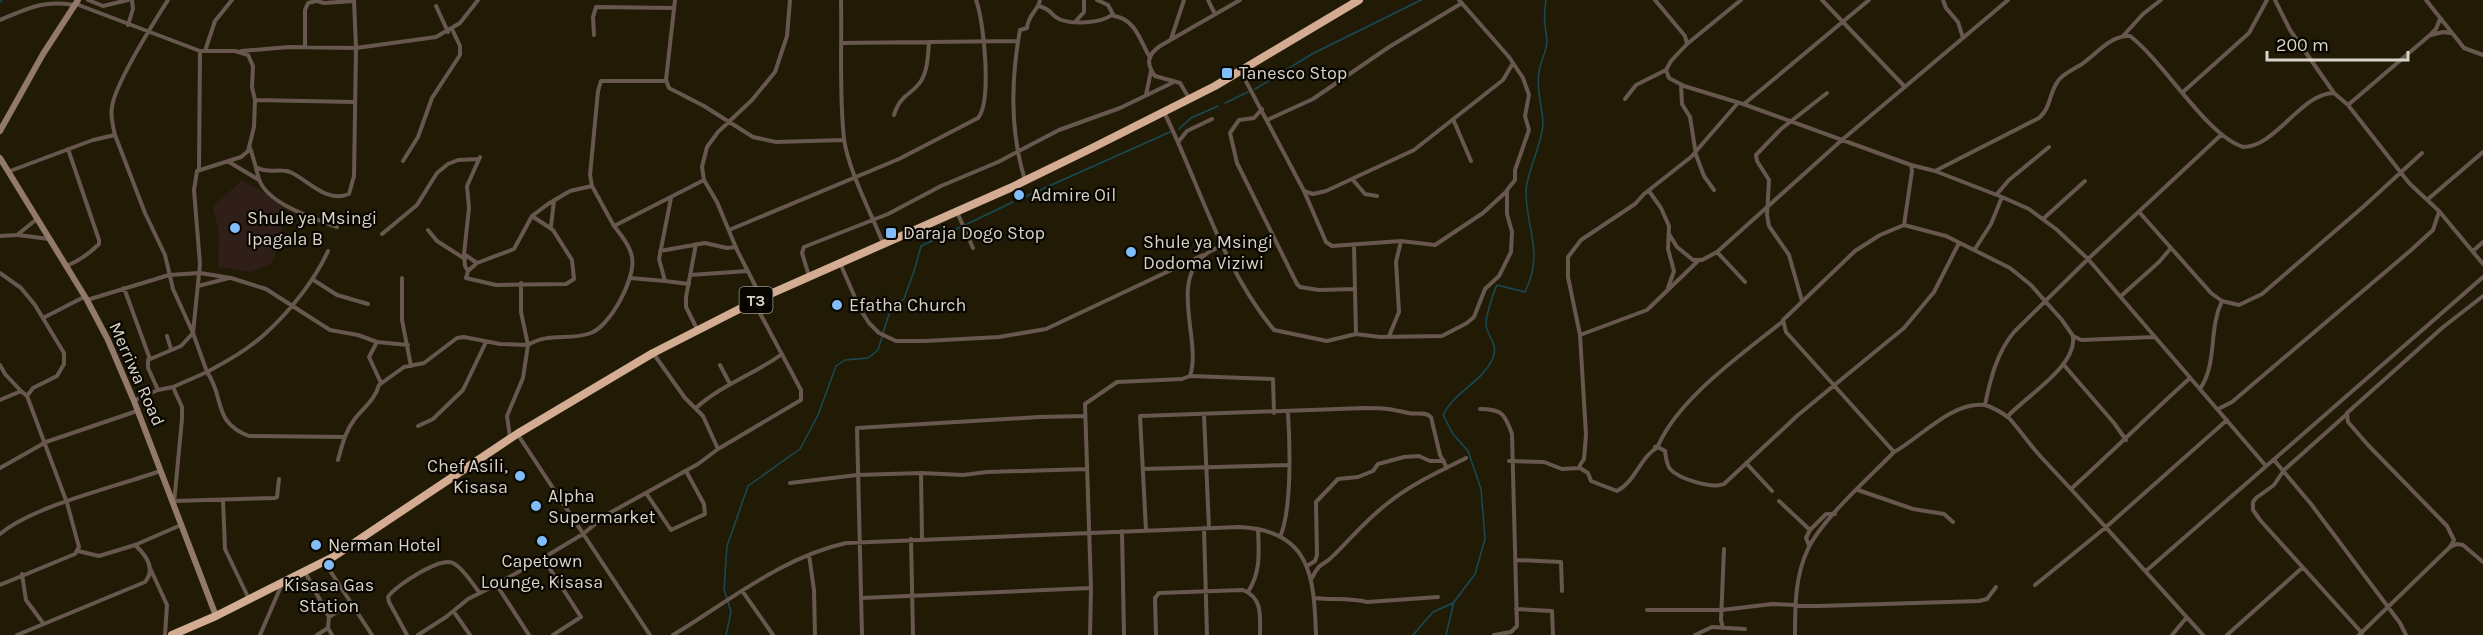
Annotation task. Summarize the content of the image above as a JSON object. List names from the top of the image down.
{
  "streets": {
    "highway": ["T3"],
    "street": ["Merriwa Road"]
  },
  "crossings": [
    ["T3", "Merriwa Road"]
  ],
  "places": {
    "transit": ["Tanesco Stop", "Daraja Dogo Stop"],
    "other": [
      "Admire Oil",
      "Shule ya Msingi Ipagala B",
      "Shule ya Msingi Dodoma Viziwi",
      "Efatha Church",
      "Chef Asili, Kisasa",
      "Alpha Supermarket",
      "Capetown Lounge, Kisasa",
      "Nerman Hotel",
      "Kisasa Gas Station"
    ]
  },
  "scale_bar": "200 m"
}
